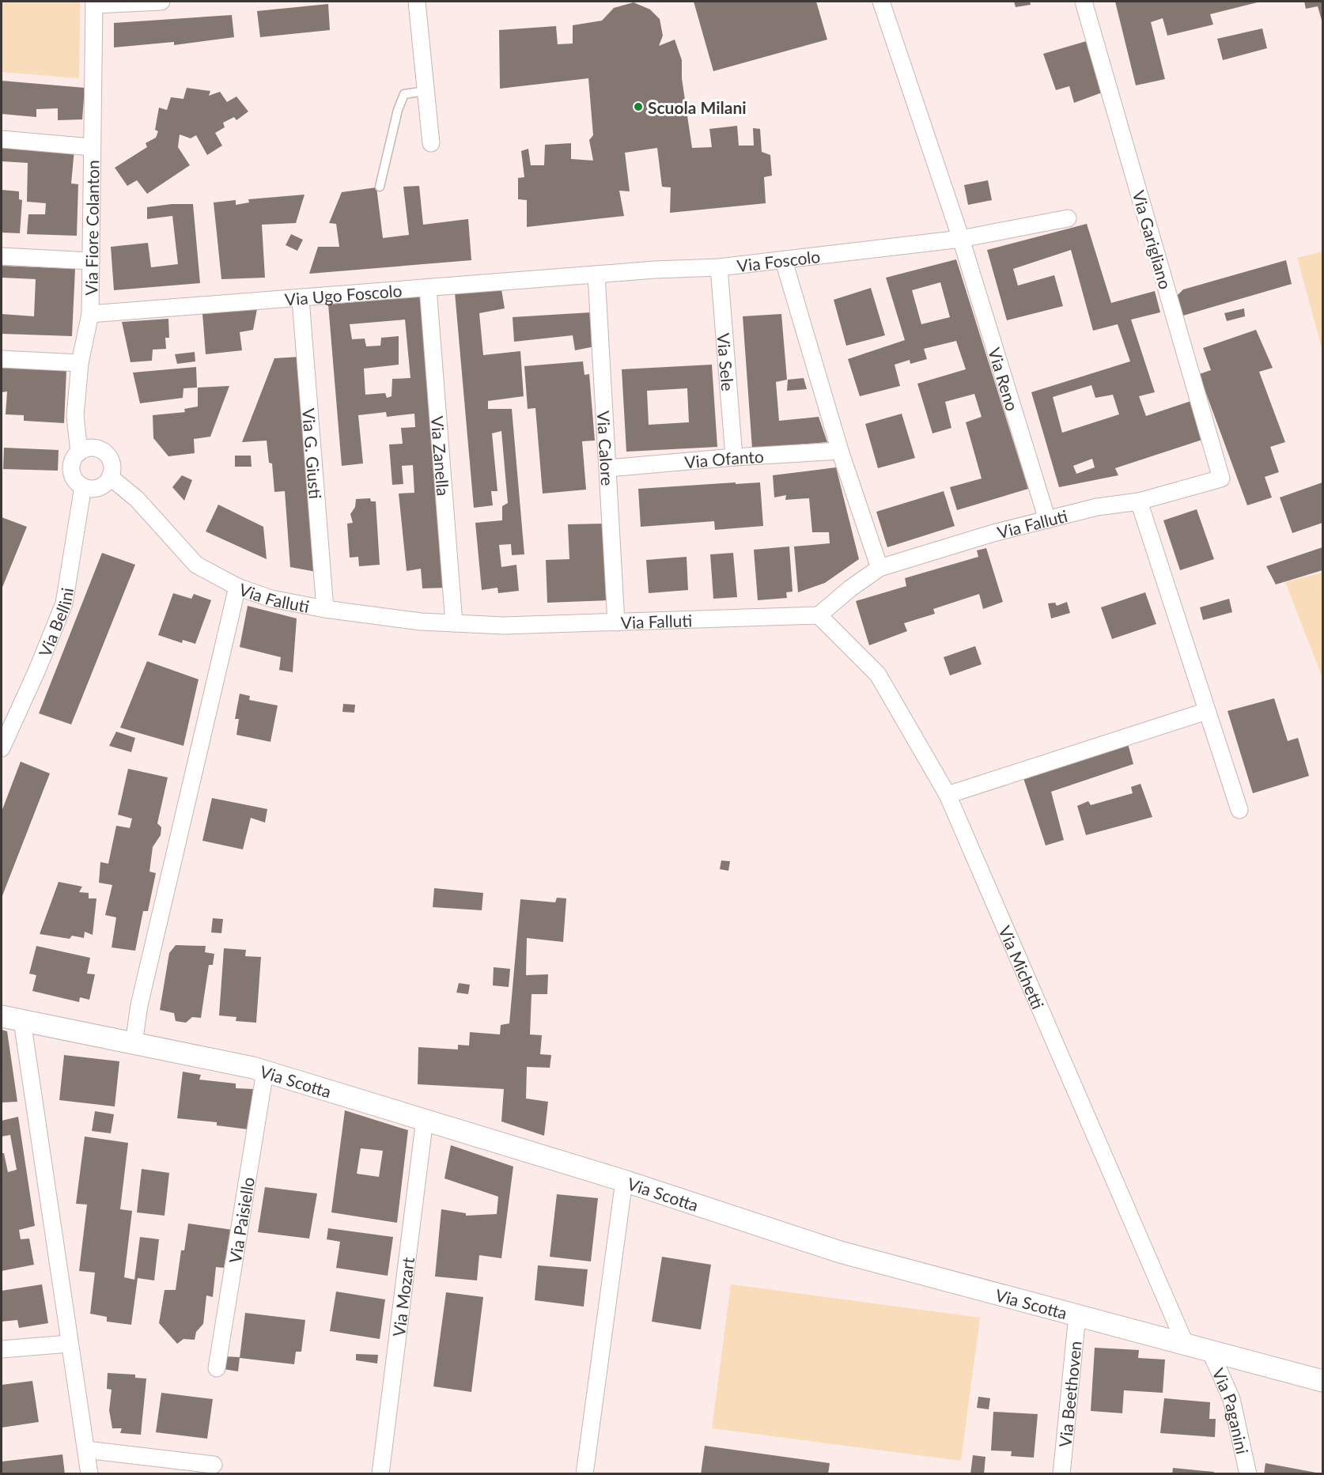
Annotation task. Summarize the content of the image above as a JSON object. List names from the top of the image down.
{
  "streets": {
    "street": [
      "Via Fiore Colanton",
      "Via Garigliano",
      "Via Foscolo",
      "Via Ugo Foscolo",
      "Via Sele",
      "Via Reno",
      "Via Calore",
      "Via G. Giusti",
      "Via Zanella",
      "Via Ofanto",
      "Via Falluti",
      "Via Bellini",
      "Via Michetti",
      "Via Scotta",
      "Via Paisiello",
      "Via Mozart",
      "Via Beethoven",
      "Via Paganini"
    ]
  },
  "crossings": [
    ["Via Fiore Colanton", "Via Ugo Foscolo"],
    ["Via Fiore Colanton", "Via Falluti"],
    ["Via Fiore Colanton", "Via Bellini"],
    ["Via Garigliano", "Via Falluti"],
    ["Via Foscolo", "Via Ugo Foscolo"],
    ["Via Foscolo", "Via Sele"],
    ["Via Foscolo", "Via Reno"],
    ["Via Foscolo", "Via Calore"],
    ["Via Ugo Foscolo", "Via Calore"],
    ["Via Ugo Foscolo", "Via G. Giusti"],
    ["Via Ugo Foscolo", "Via Zanella"],
    ["Via Sele", "Via Ofanto"],
    ["Via Reno", "Via Falluti"],
    ["Via Calore", "Via Ofanto"],
    ["Via Calore", "Via Falluti"],
    ["Via G. Giusti", "Via Falluti"],
    ["Via Zanella", "Via Falluti"],
    ["Via Falluti", "Via Bellini"],
    ["Via Falluti", "Via Michetti"],
    ["Via Michetti", "Via Scotta"],
    ["Via Scotta", "Via Paisiello"],
    ["Via Scotta", "Via Mozart"],
    ["Via Scotta", "Via Beethoven"],
    ["Via Scotta", "Via Paganini"]
  ],
  "places": ["Scuola Milani"]
}
